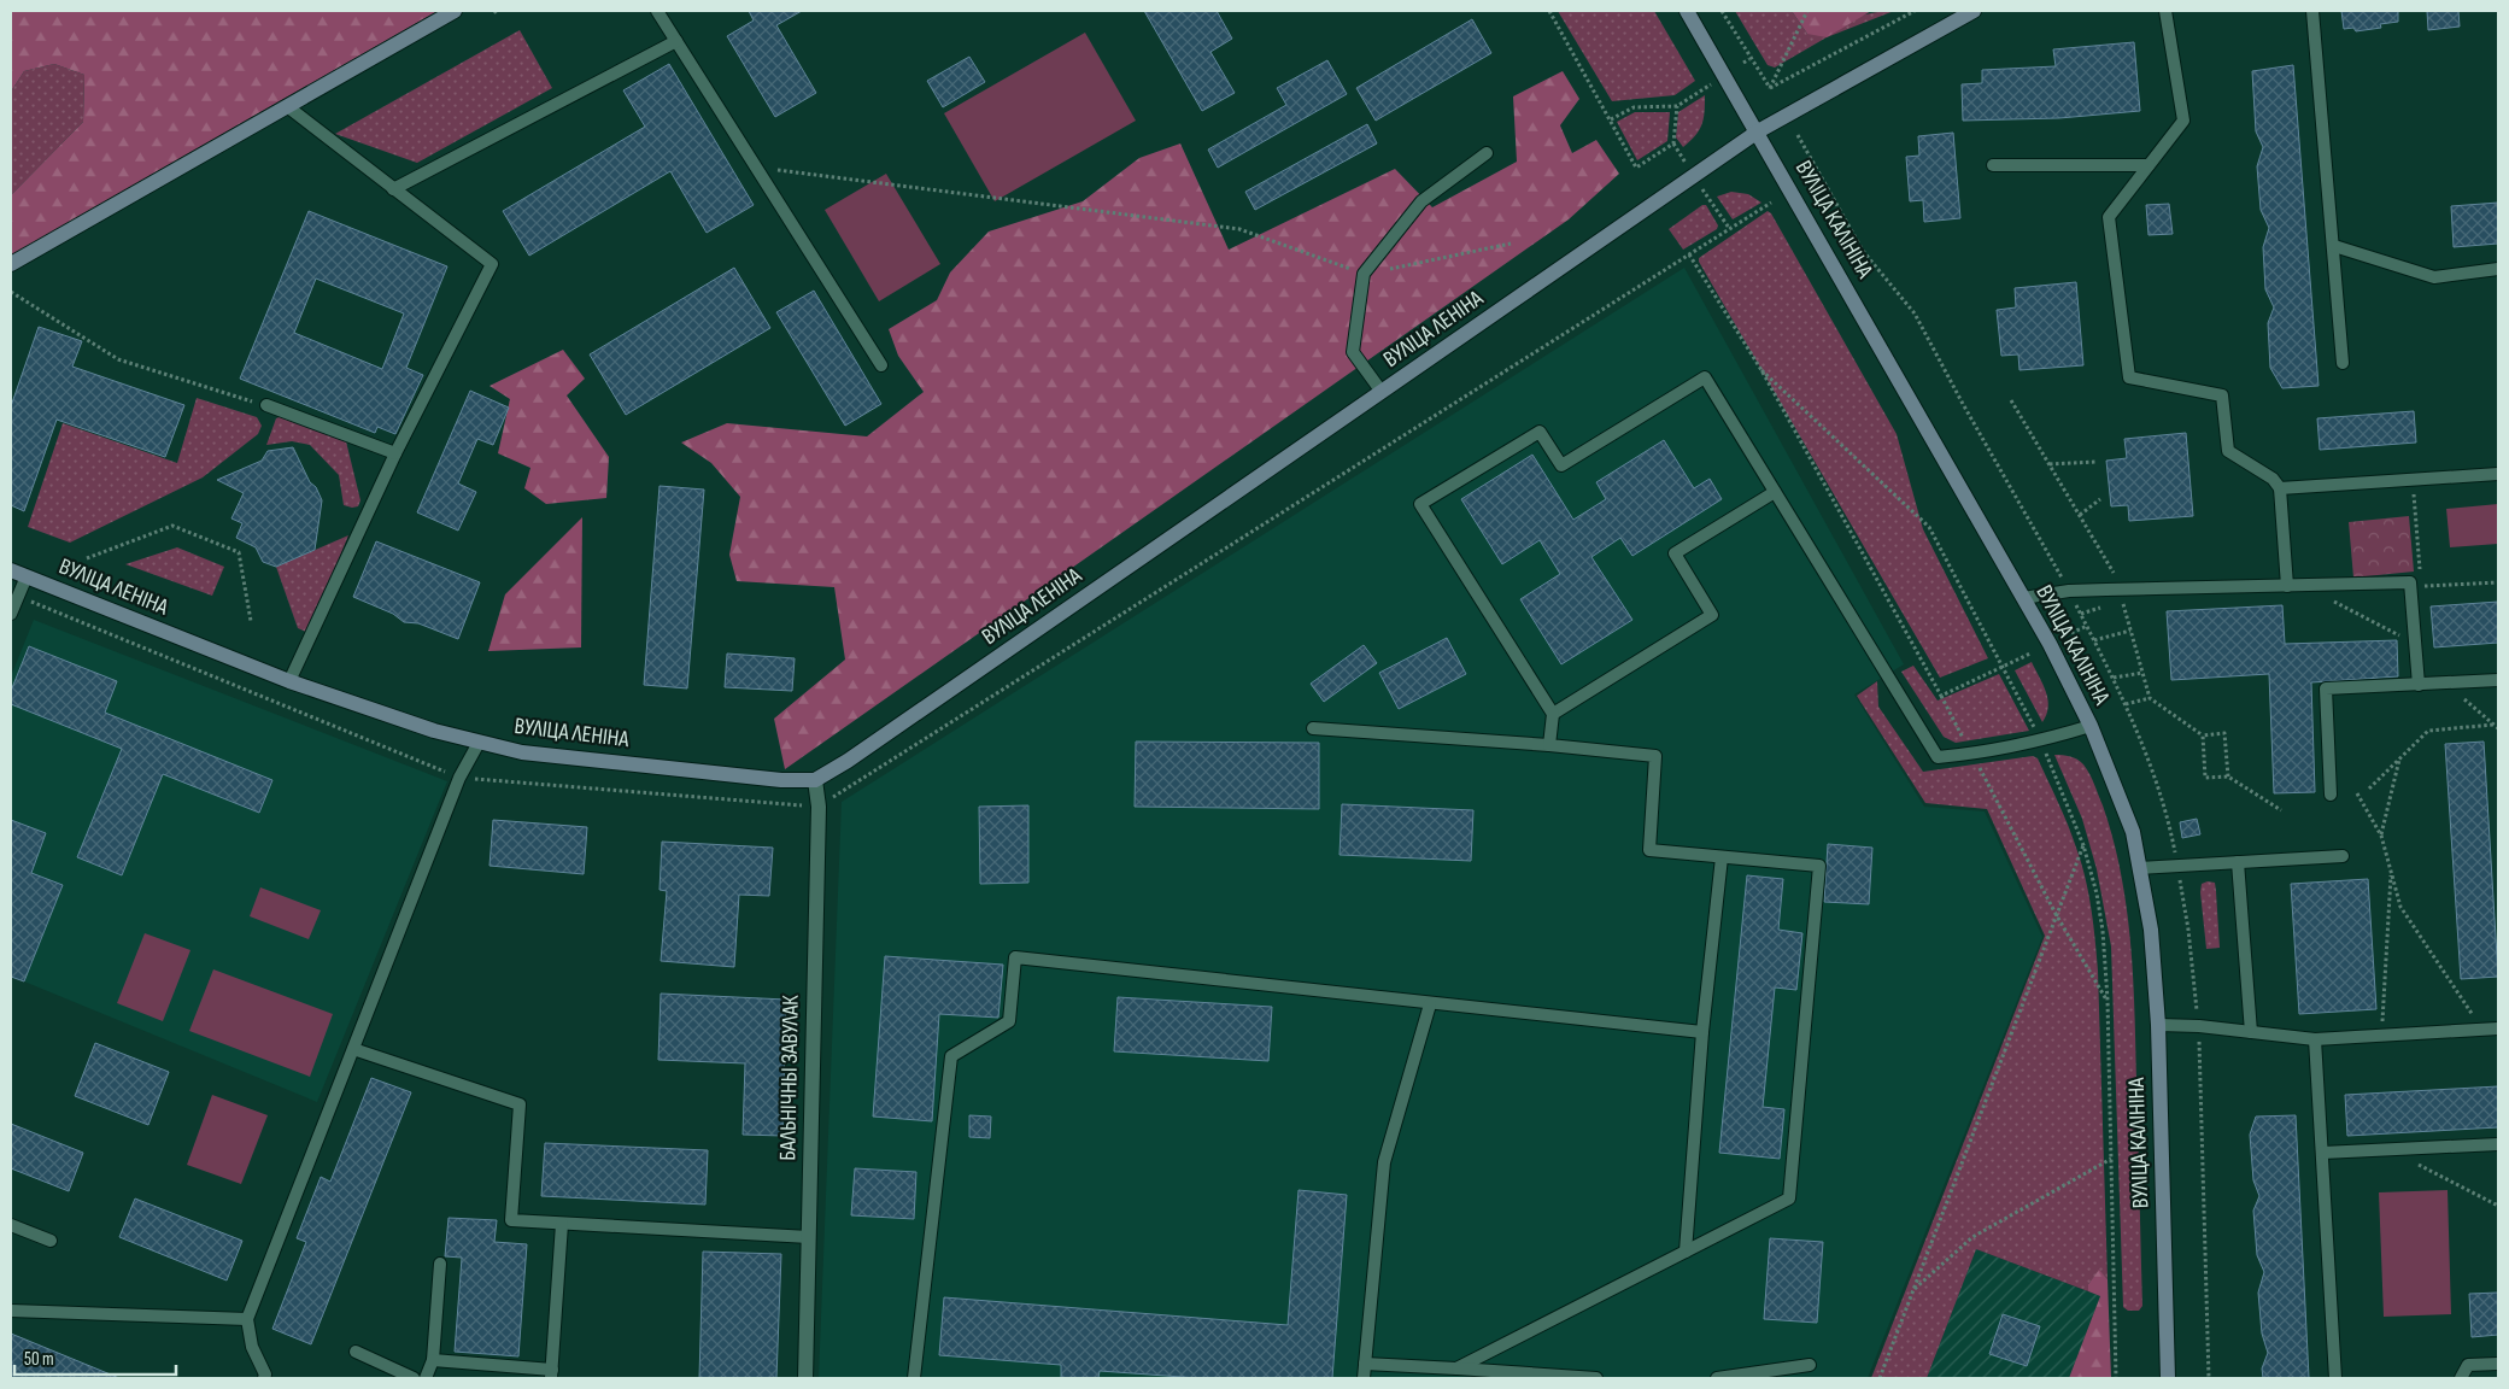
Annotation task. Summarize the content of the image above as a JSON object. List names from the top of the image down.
{
  "streets": {
    "street": ["ВУЛІЦА КАЛІНІНА", "ВУЛІЦА ЛЕНІНА", "БАЛЬНІЧНЫ ЗАВУЛАК"]
  },
  "crossings": [
    ["ВУЛІЦА КАЛІНІНА", "ВУЛІЦА ЛЕНІНА"],
    ["ВУЛІЦА ЛЕНІНА", "БАЛЬНІЧНЫ ЗАВУЛАК"]
  ],
  "scale_bar": "50 m"
}
